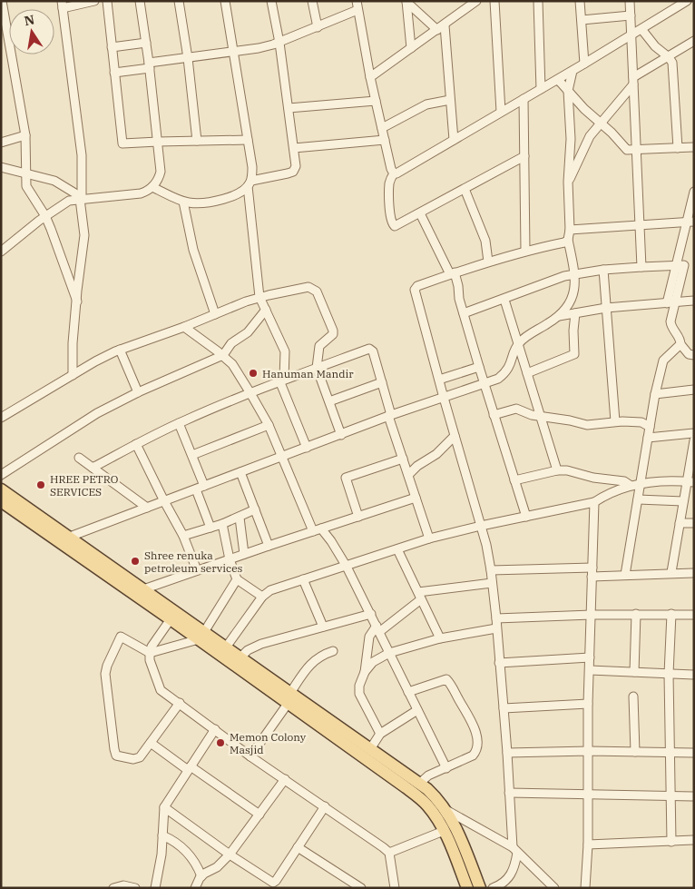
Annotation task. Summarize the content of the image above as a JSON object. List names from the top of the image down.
{
  "places": [
    "Hanuman Mandir",
    "HREE PETRO SERVICES",
    "Shree renuka petroleum services",
    "Memon Colony Masjid"
  ],
  "north": "top"
}
